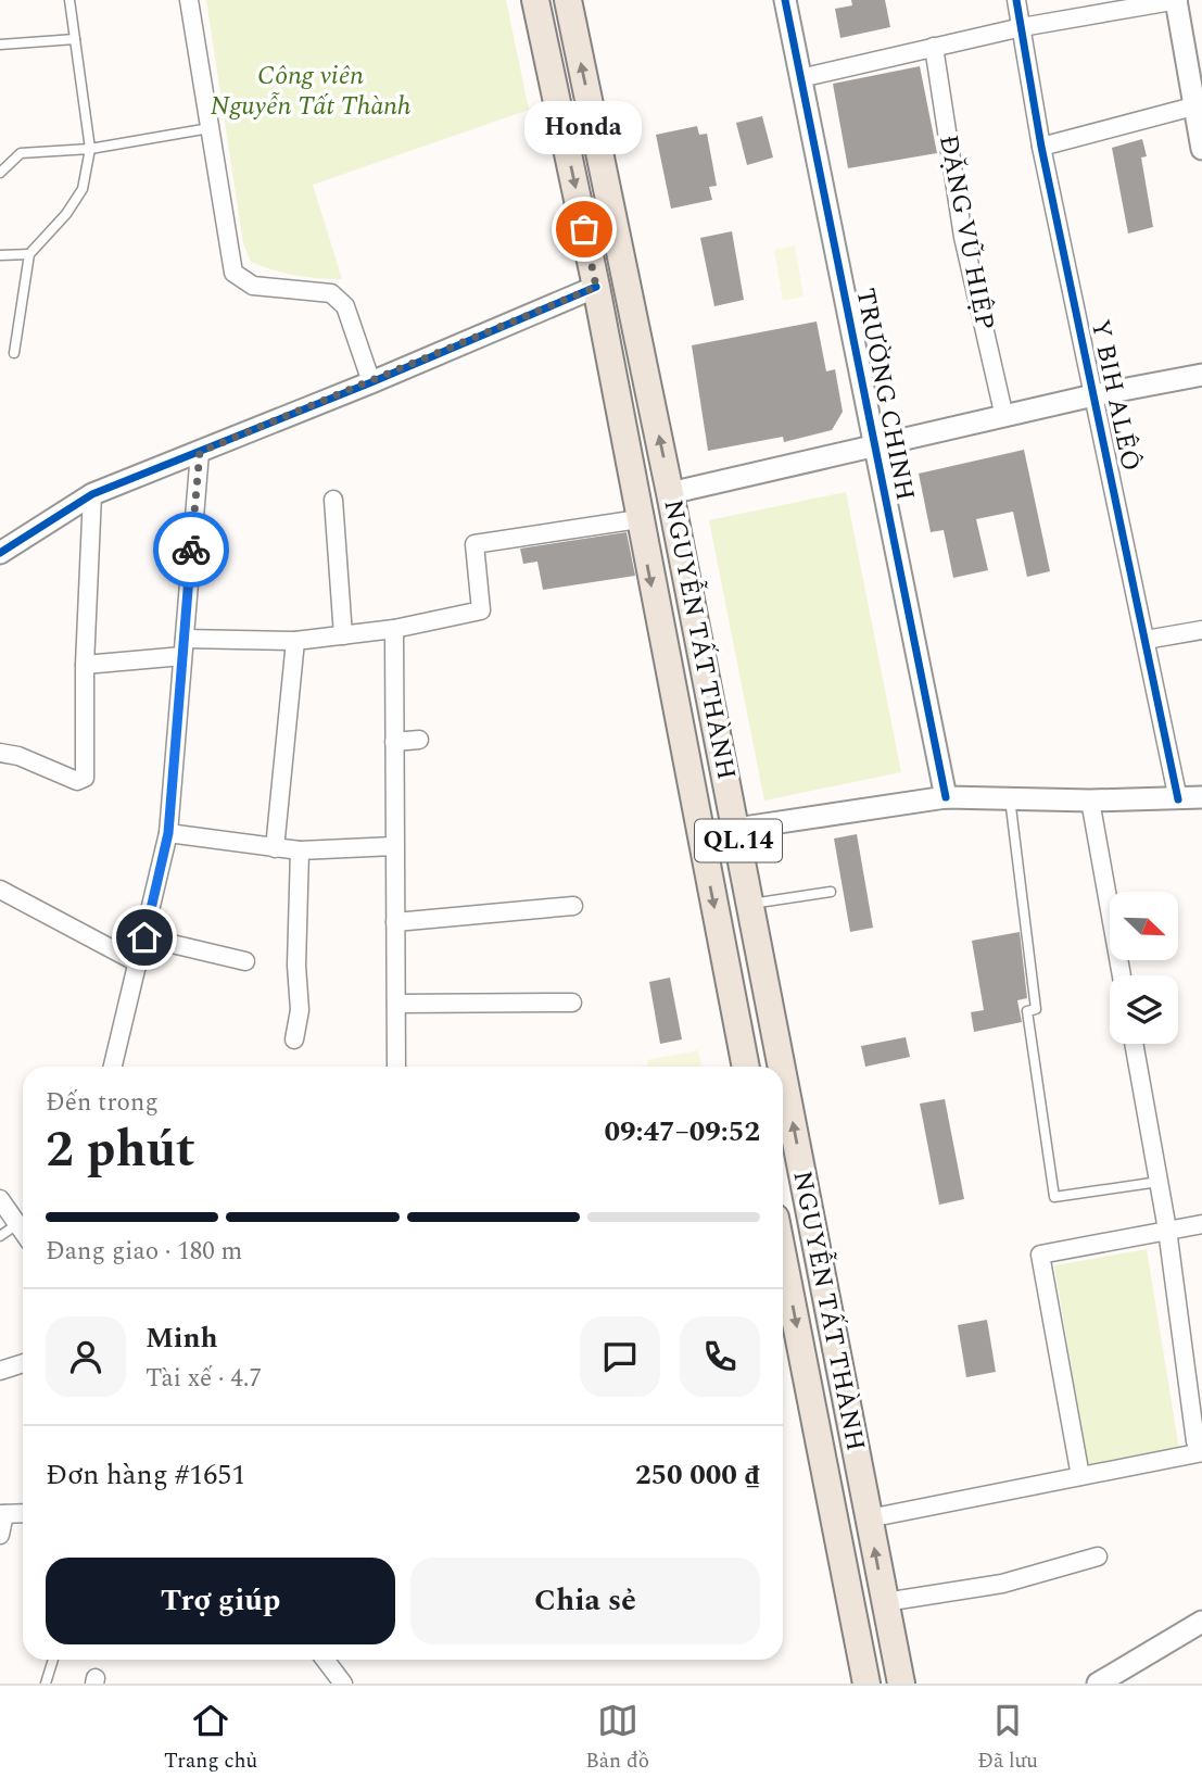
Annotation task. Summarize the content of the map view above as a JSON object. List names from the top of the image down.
{
  "streets": {
    "main road": ["NGUYỄN TẤT THÀNH", "QL.14"],
    "street": ["ĐẶNG VŨ HIỆP", "TRƯỜNG CHINH", "Y BIH ALÊÔ"]
  },
  "parks": ["Công viên Nguyễn Tất Thành"],
  "places": ["Honda"],
  "north": "bottom right",
  "page": {
    "bubble": "Honda",
    "heading": ["2 phút", "Đến trong", "09:47–09:52"],
    "panel": [
      "Minh",
      "Tài xế · 4.7",
      "Đơn hàng #1651",
      "250 000 ₫"
    ],
    "bar": "Đang giao · 180 m",
    "buttons": ["Trợ giúp", "Chia sẻ"],
    "tabs": ["Trang chủ", "Bản đồ", "Đã lưu"]
  }
}
